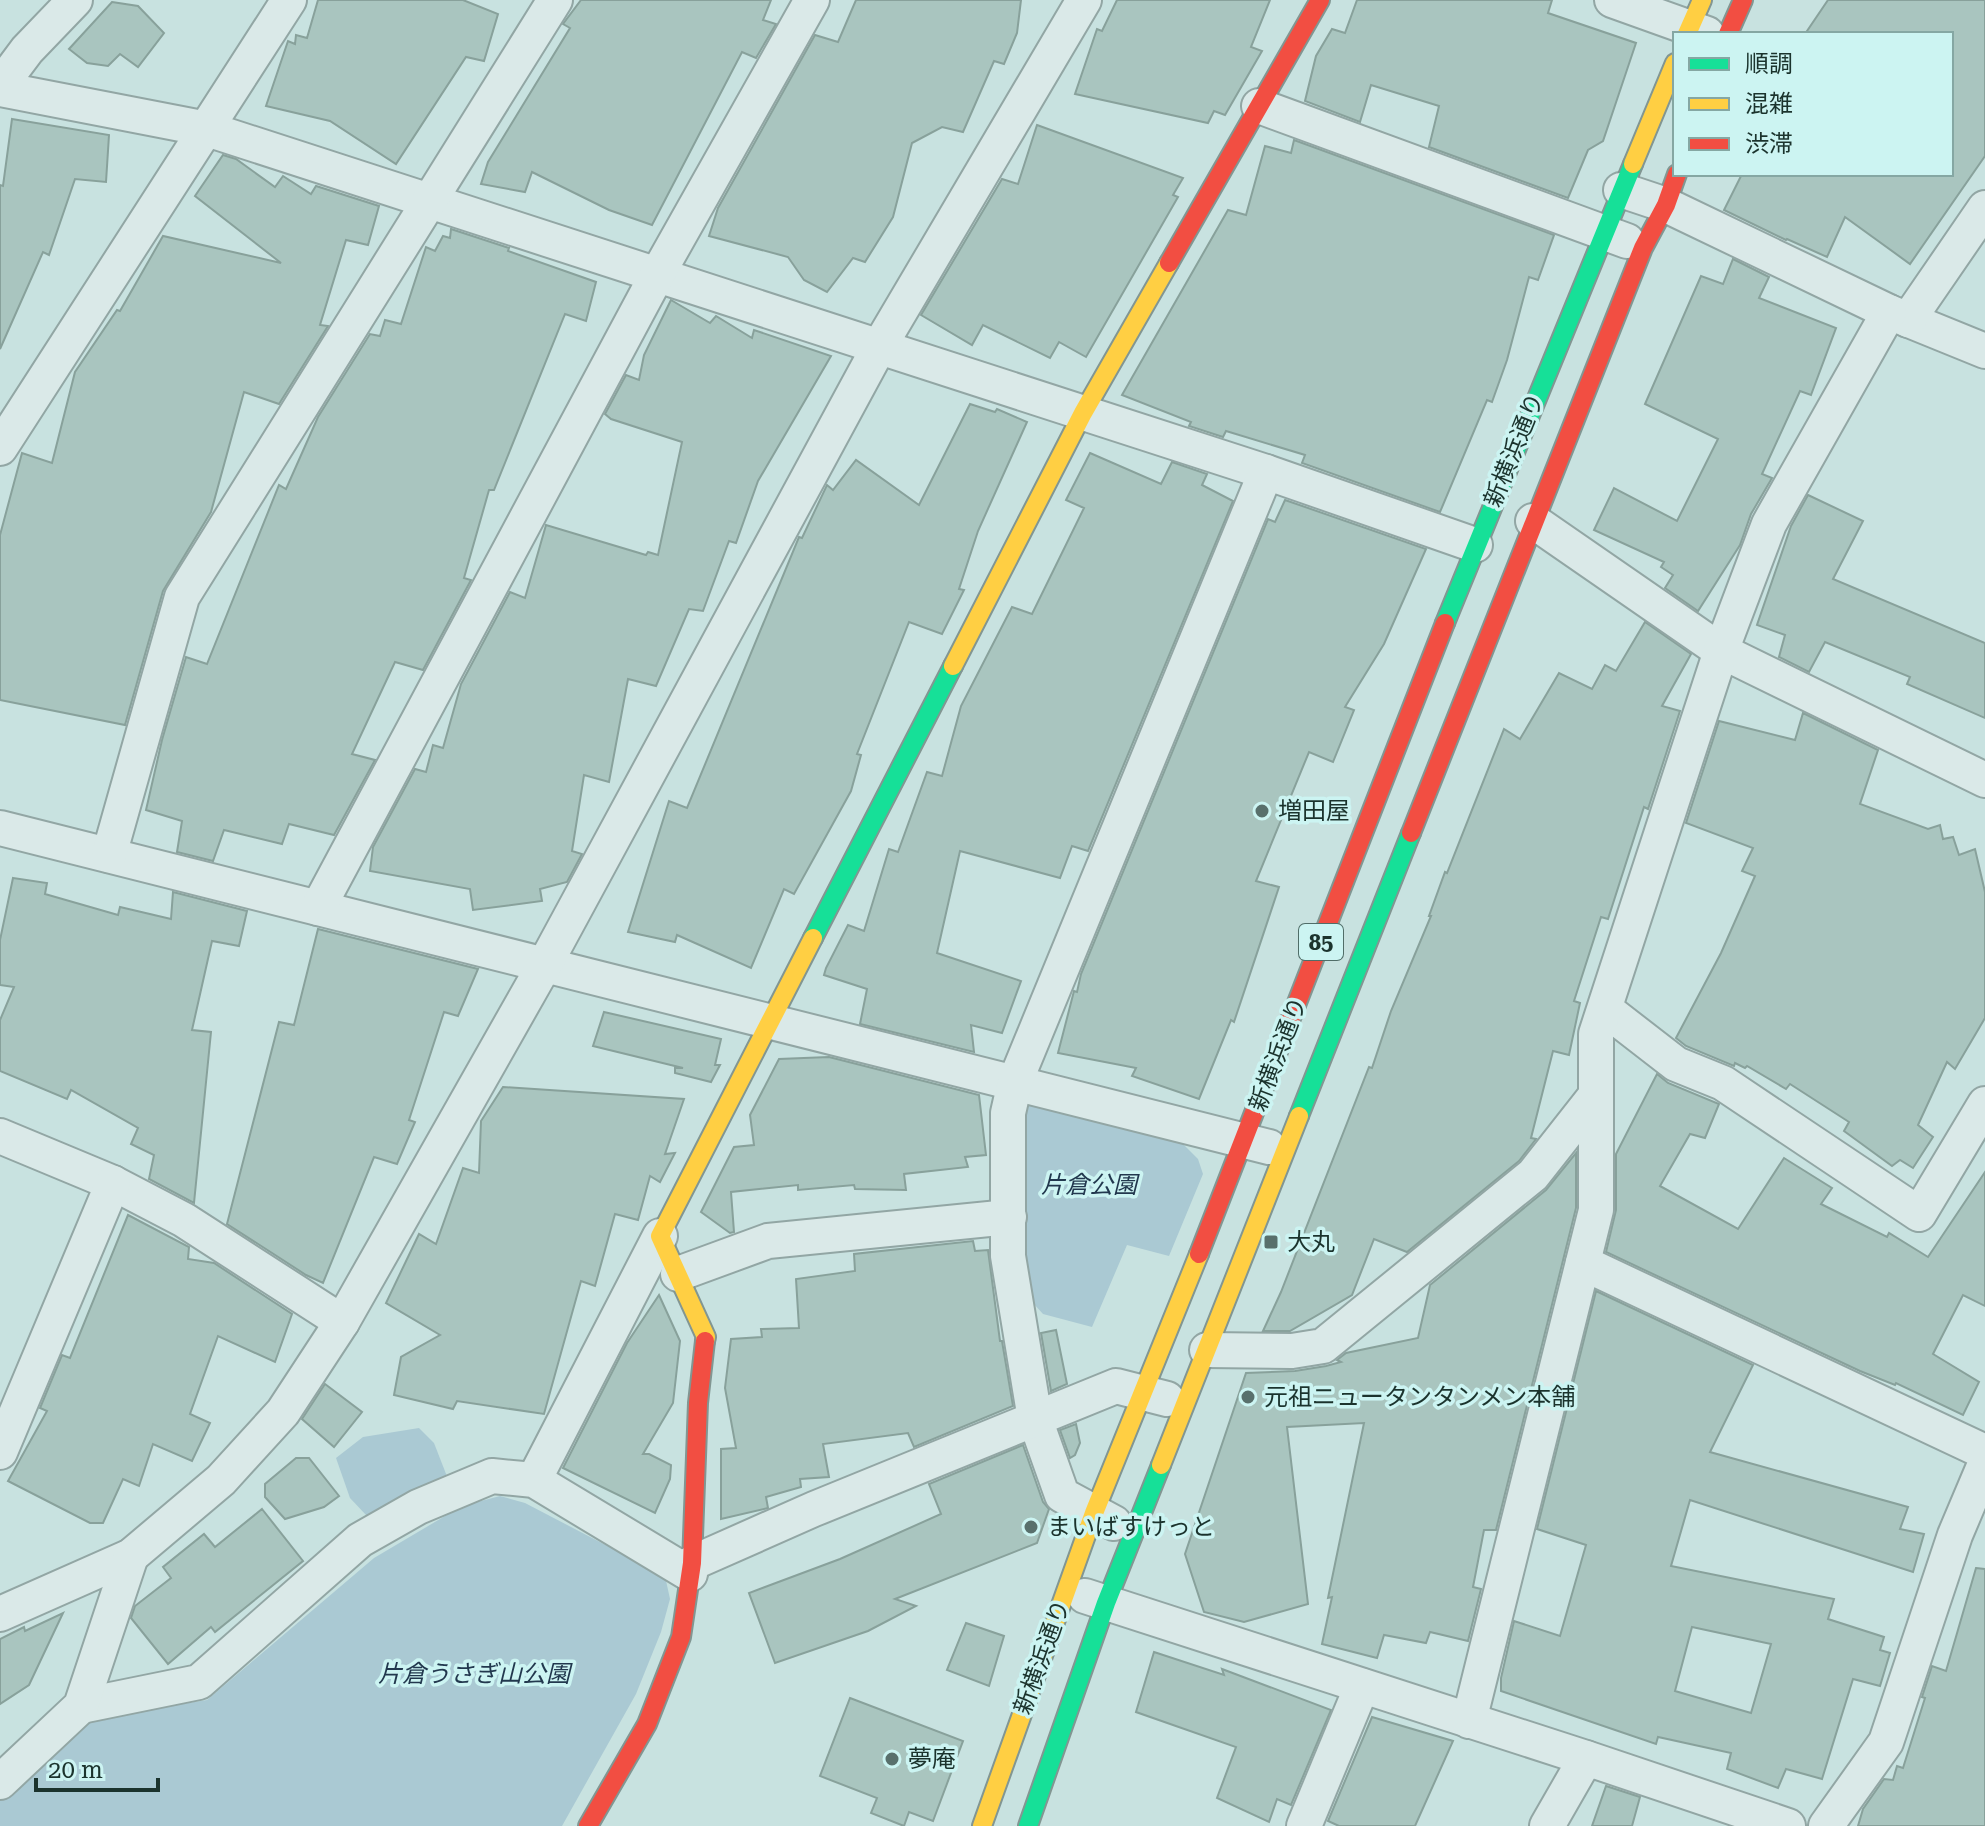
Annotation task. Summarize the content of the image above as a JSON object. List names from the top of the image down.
{
  "streets": {
    "main road": ["新横浜通り", "85"]
  },
  "parks": ["片倉公園", "片倉うさぎ山公園"],
  "places": {
    "other": [
      "増田屋",
      "元祖ニュータンタンメン本舗",
      "まいばすけっと",
      "夢庵"
    ],
    "transit": ["大丸"]
  },
  "legend": ["順調", "混雑", "渋滞"],
  "scale_bar": "20 m"
}
